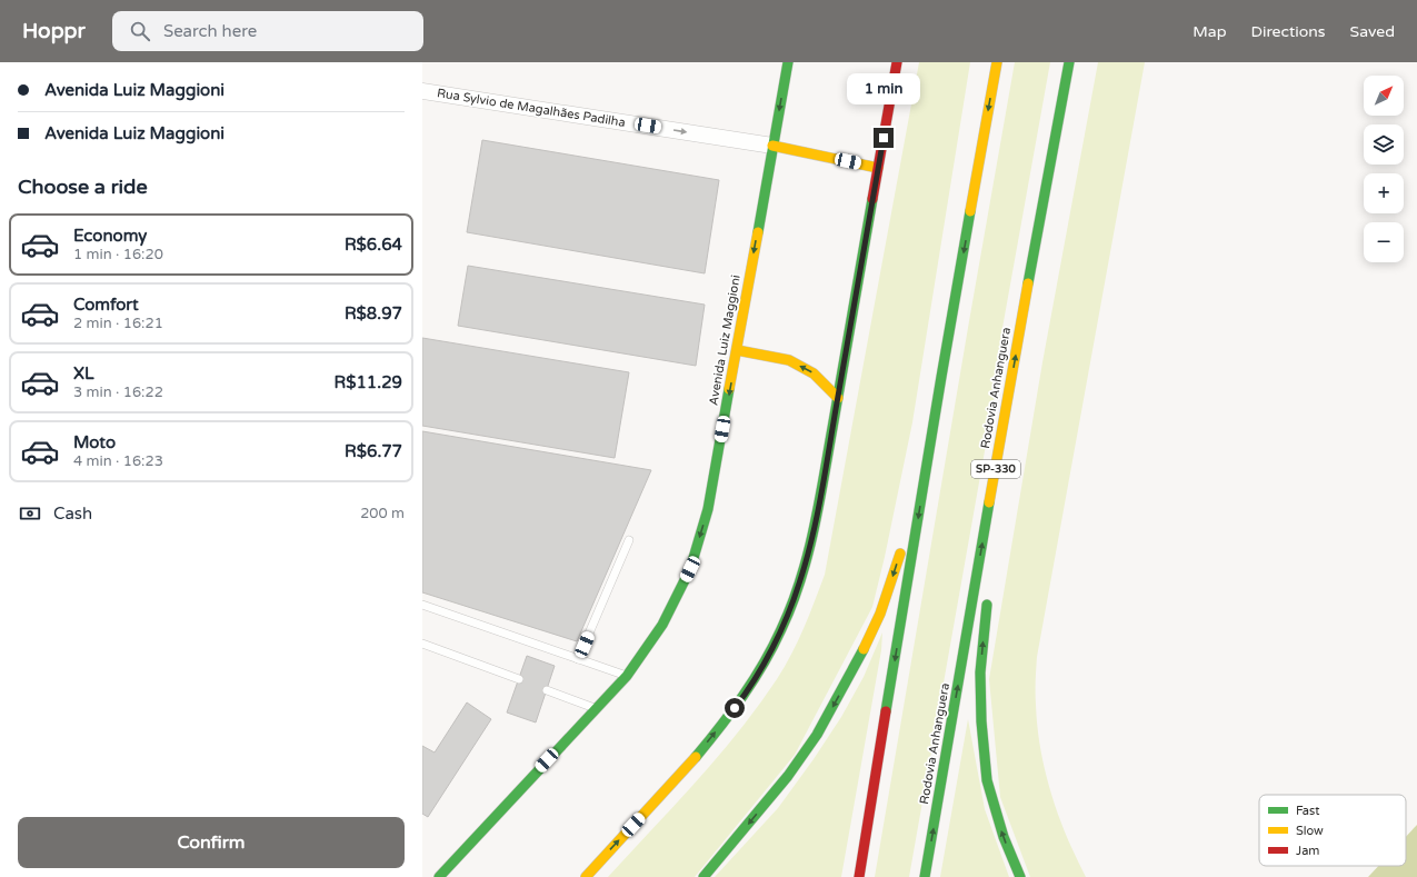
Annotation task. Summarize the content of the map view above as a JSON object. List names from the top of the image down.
{
  "streets": {
    "main road": ["Avenida Luiz Maggioni", "Rodovia Anhanguera", "SP-330"],
    "street": ["Rua Sylvio de Magalhães Padilha"]
  },
  "crossings": [
    ["Rua Sylvio de Magalhães Padilha", "Avenida Luiz Maggioni"]
  ],
  "one_way": ["Rua Sylvio de Magalhães Padilha", "Avenida Luiz Maggioni"],
  "legend": ["Fast", "Slow", "Jam"],
  "north": "top right",
  "page": {
    "header": "Hoppr",
    "search": "Search here",
    "nav": ["Map", "Directions", "Saved"],
    "banner": ["Avenida Luiz Maggioni", "Avenida Luiz Maggioni"],
    "bubble": "1 min",
    "map_buttons": ["+", "−"],
    "heading": "Choose a ride",
    "list": [
      {
        "name": "Economy",
        "note": "1 min · 16:20",
        "value": "R$6.64"
      },
      {
        "name": "Comfort",
        "note": "2 min · 16:21",
        "value": "R$8.97"
      },
      {
        "name": "XL",
        "note": "3 min · 16:22",
        "value": "R$11.29"
      },
      {
        "name": "Moto",
        "note": "4 min · 16:23",
        "value": "R$6.77"
      }
    ],
    "pay": ["Cash", "200 m"],
    "buttons": "Confirm"
  }
}
